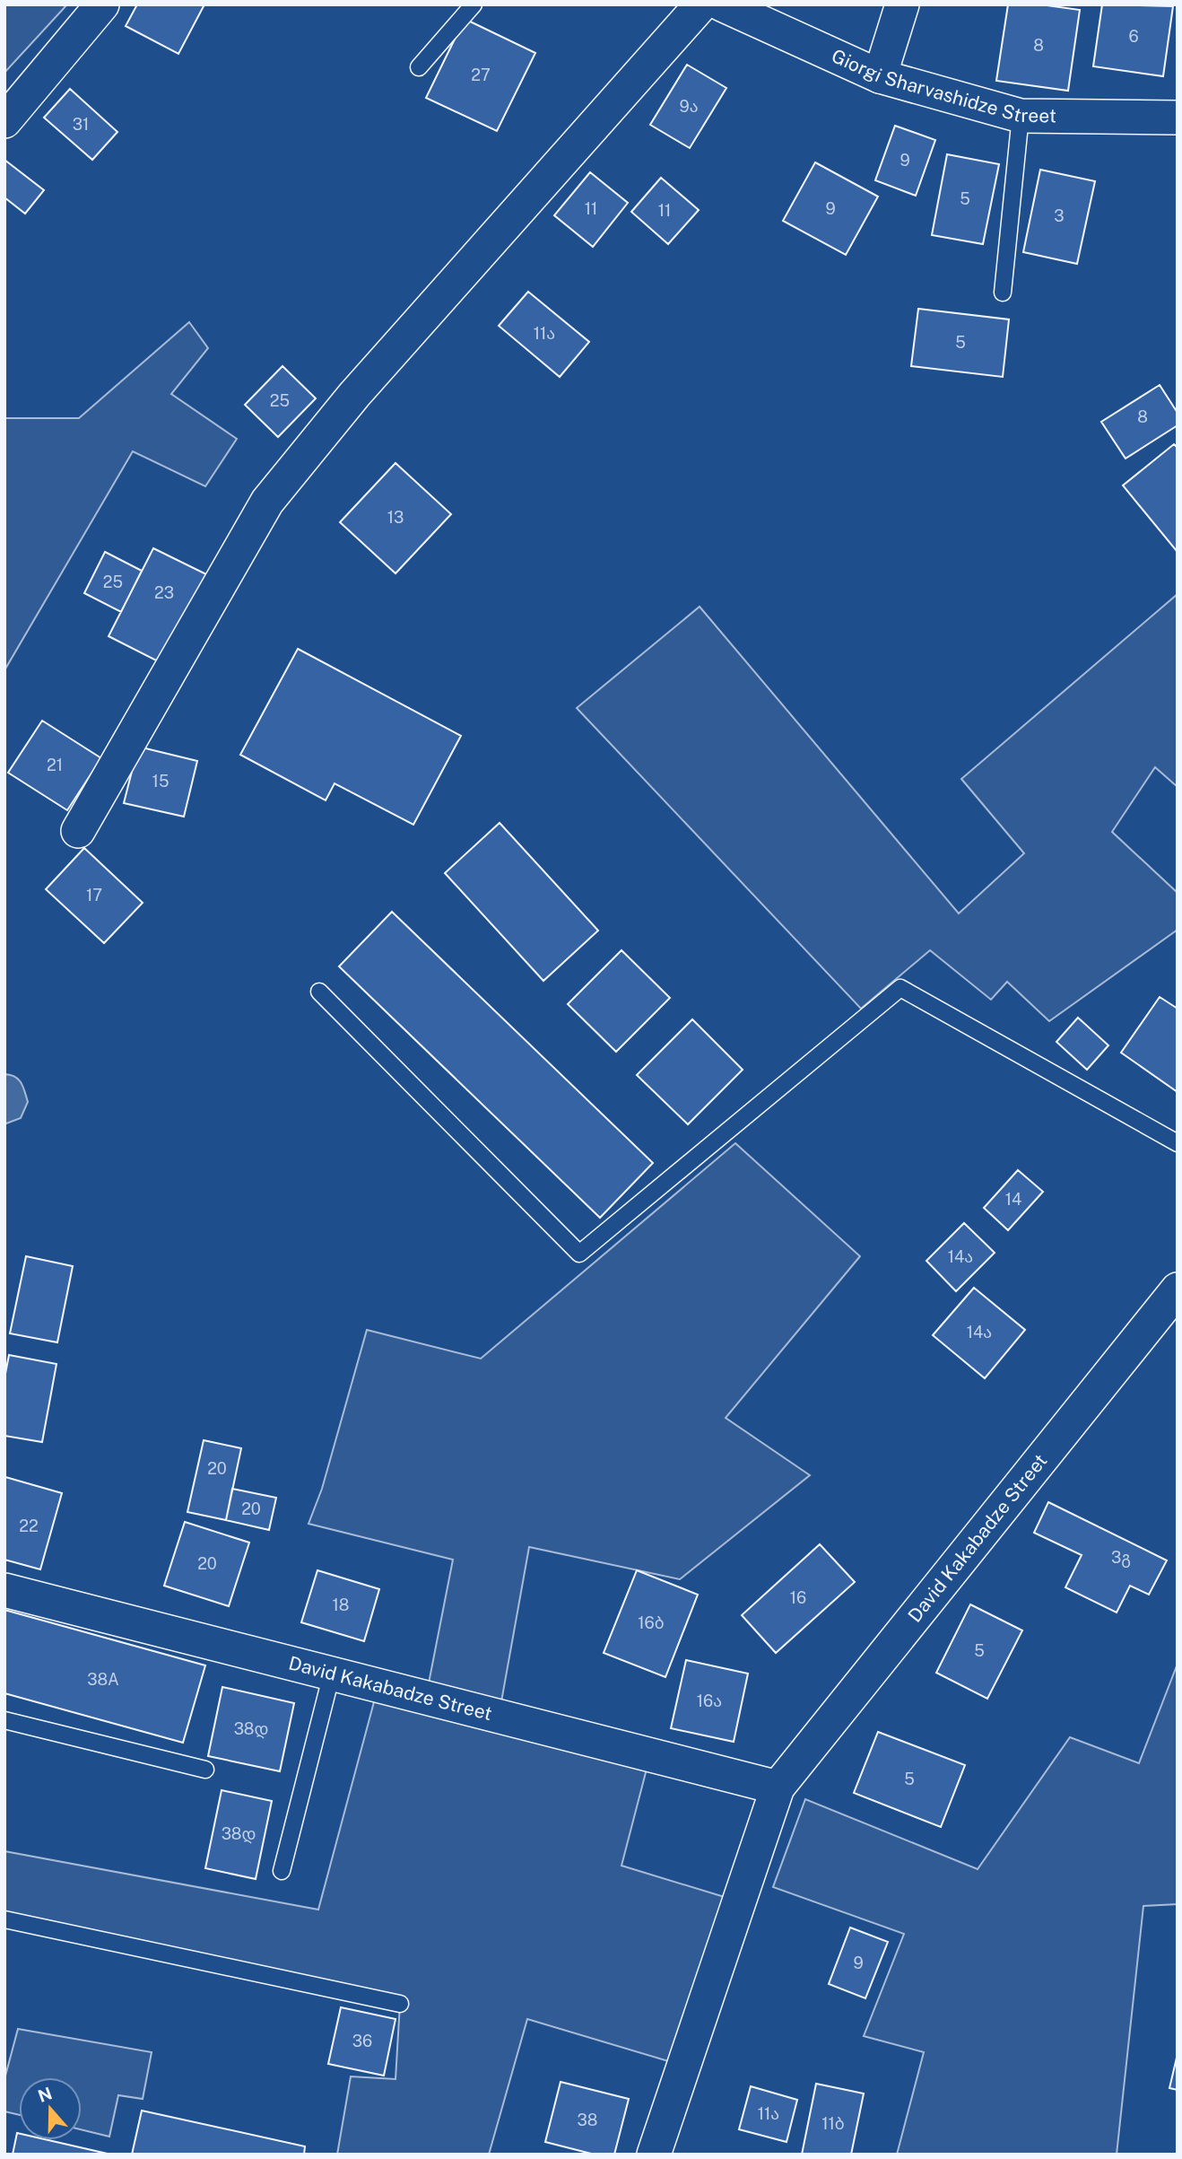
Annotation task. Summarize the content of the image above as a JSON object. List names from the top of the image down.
{
  "streets": {
    "street": ["Giorgi Sharvashidze Street", "David Kakabadze Street"]
  },
  "house_numbers": [
    "6",
    "8",
    "27",
    "9ა",
    "31",
    "9",
    "5",
    "11",
    "9",
    "11",
    "3",
    "11ა",
    "5",
    "25",
    "8",
    "13",
    "25",
    "23",
    "21",
    "15",
    "17",
    "14",
    "14ა",
    "14ა",
    "20",
    "20",
    "22",
    "3გ",
    "20",
    "16",
    "18",
    "16ბ",
    "5",
    "38A",
    "16ა",
    "38დ",
    "5",
    "38დ",
    "9",
    "36",
    "11ა",
    "38",
    "11ბ"
  ],
  "north": "top"
}
